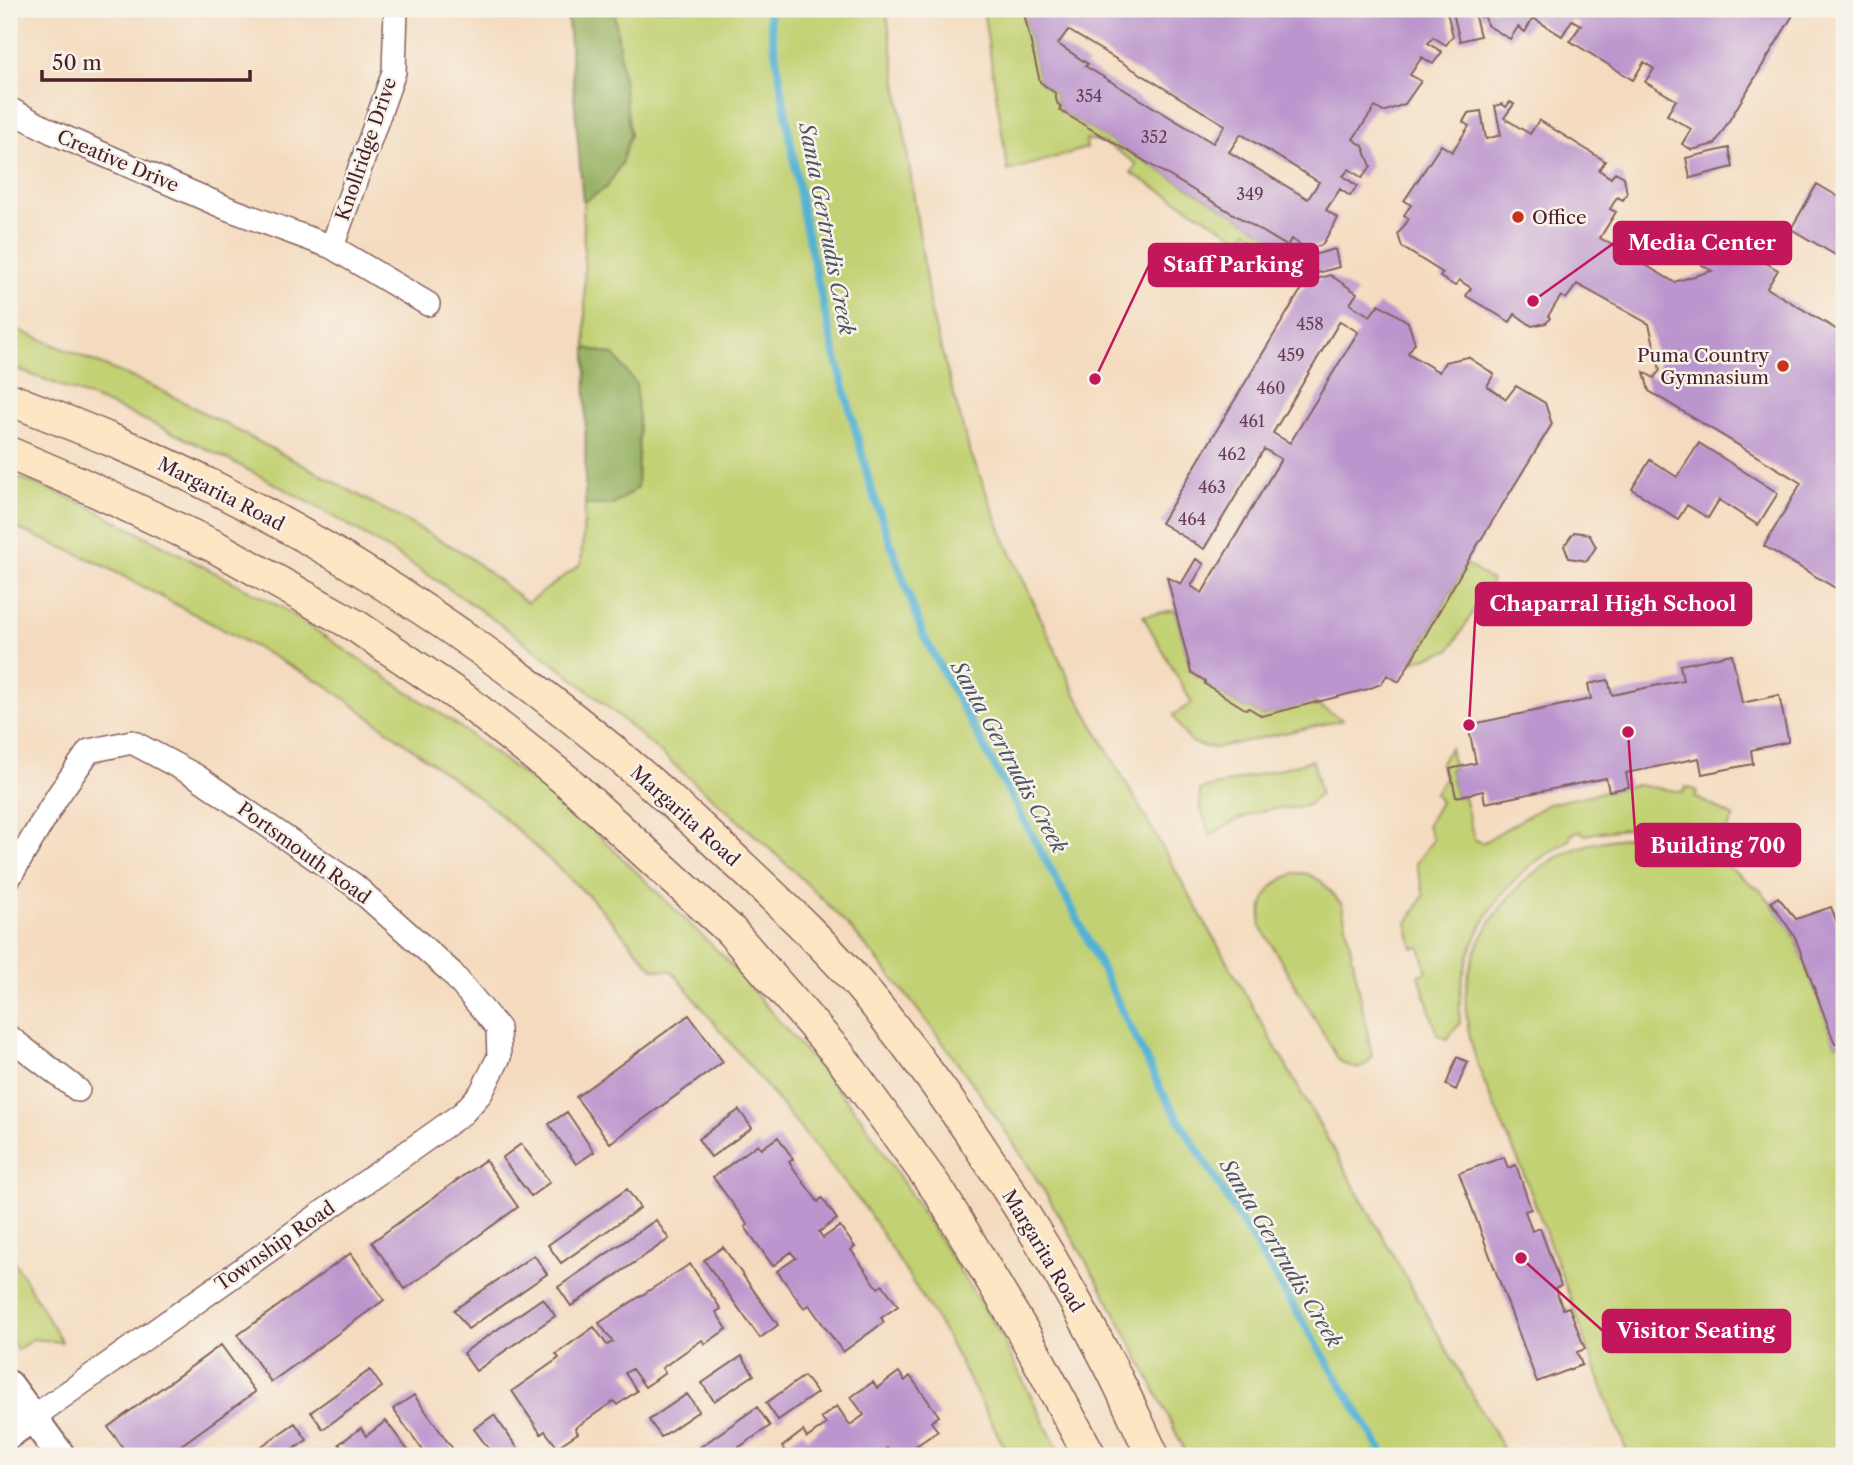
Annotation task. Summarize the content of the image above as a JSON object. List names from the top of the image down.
{
  "streets": {
    "main road": ["Margarita Road"],
    "street": [
      "Knollridge Drive",
      "Creative Drive",
      "Portsmouth Road",
      "Township Road"
    ]
  },
  "crossings": [
    ["Knollridge Drive", "Creative Drive"],
    ["Portsmouth Road", "Township Road"]
  ],
  "water": ["Santa Gertrudis Creek"],
  "places": [
    "Office",
    "Media Center",
    "Puma Country Gymnasium",
    "Staff Parking",
    "Chaparral High School",
    "Building 700",
    "Visitor Seating"
  ],
  "house_numbers": [
    "354",
    "352",
    "349",
    "458",
    "459",
    "460",
    "461",
    "462",
    "463",
    "464"
  ],
  "scale_bar": "50 m"
}
